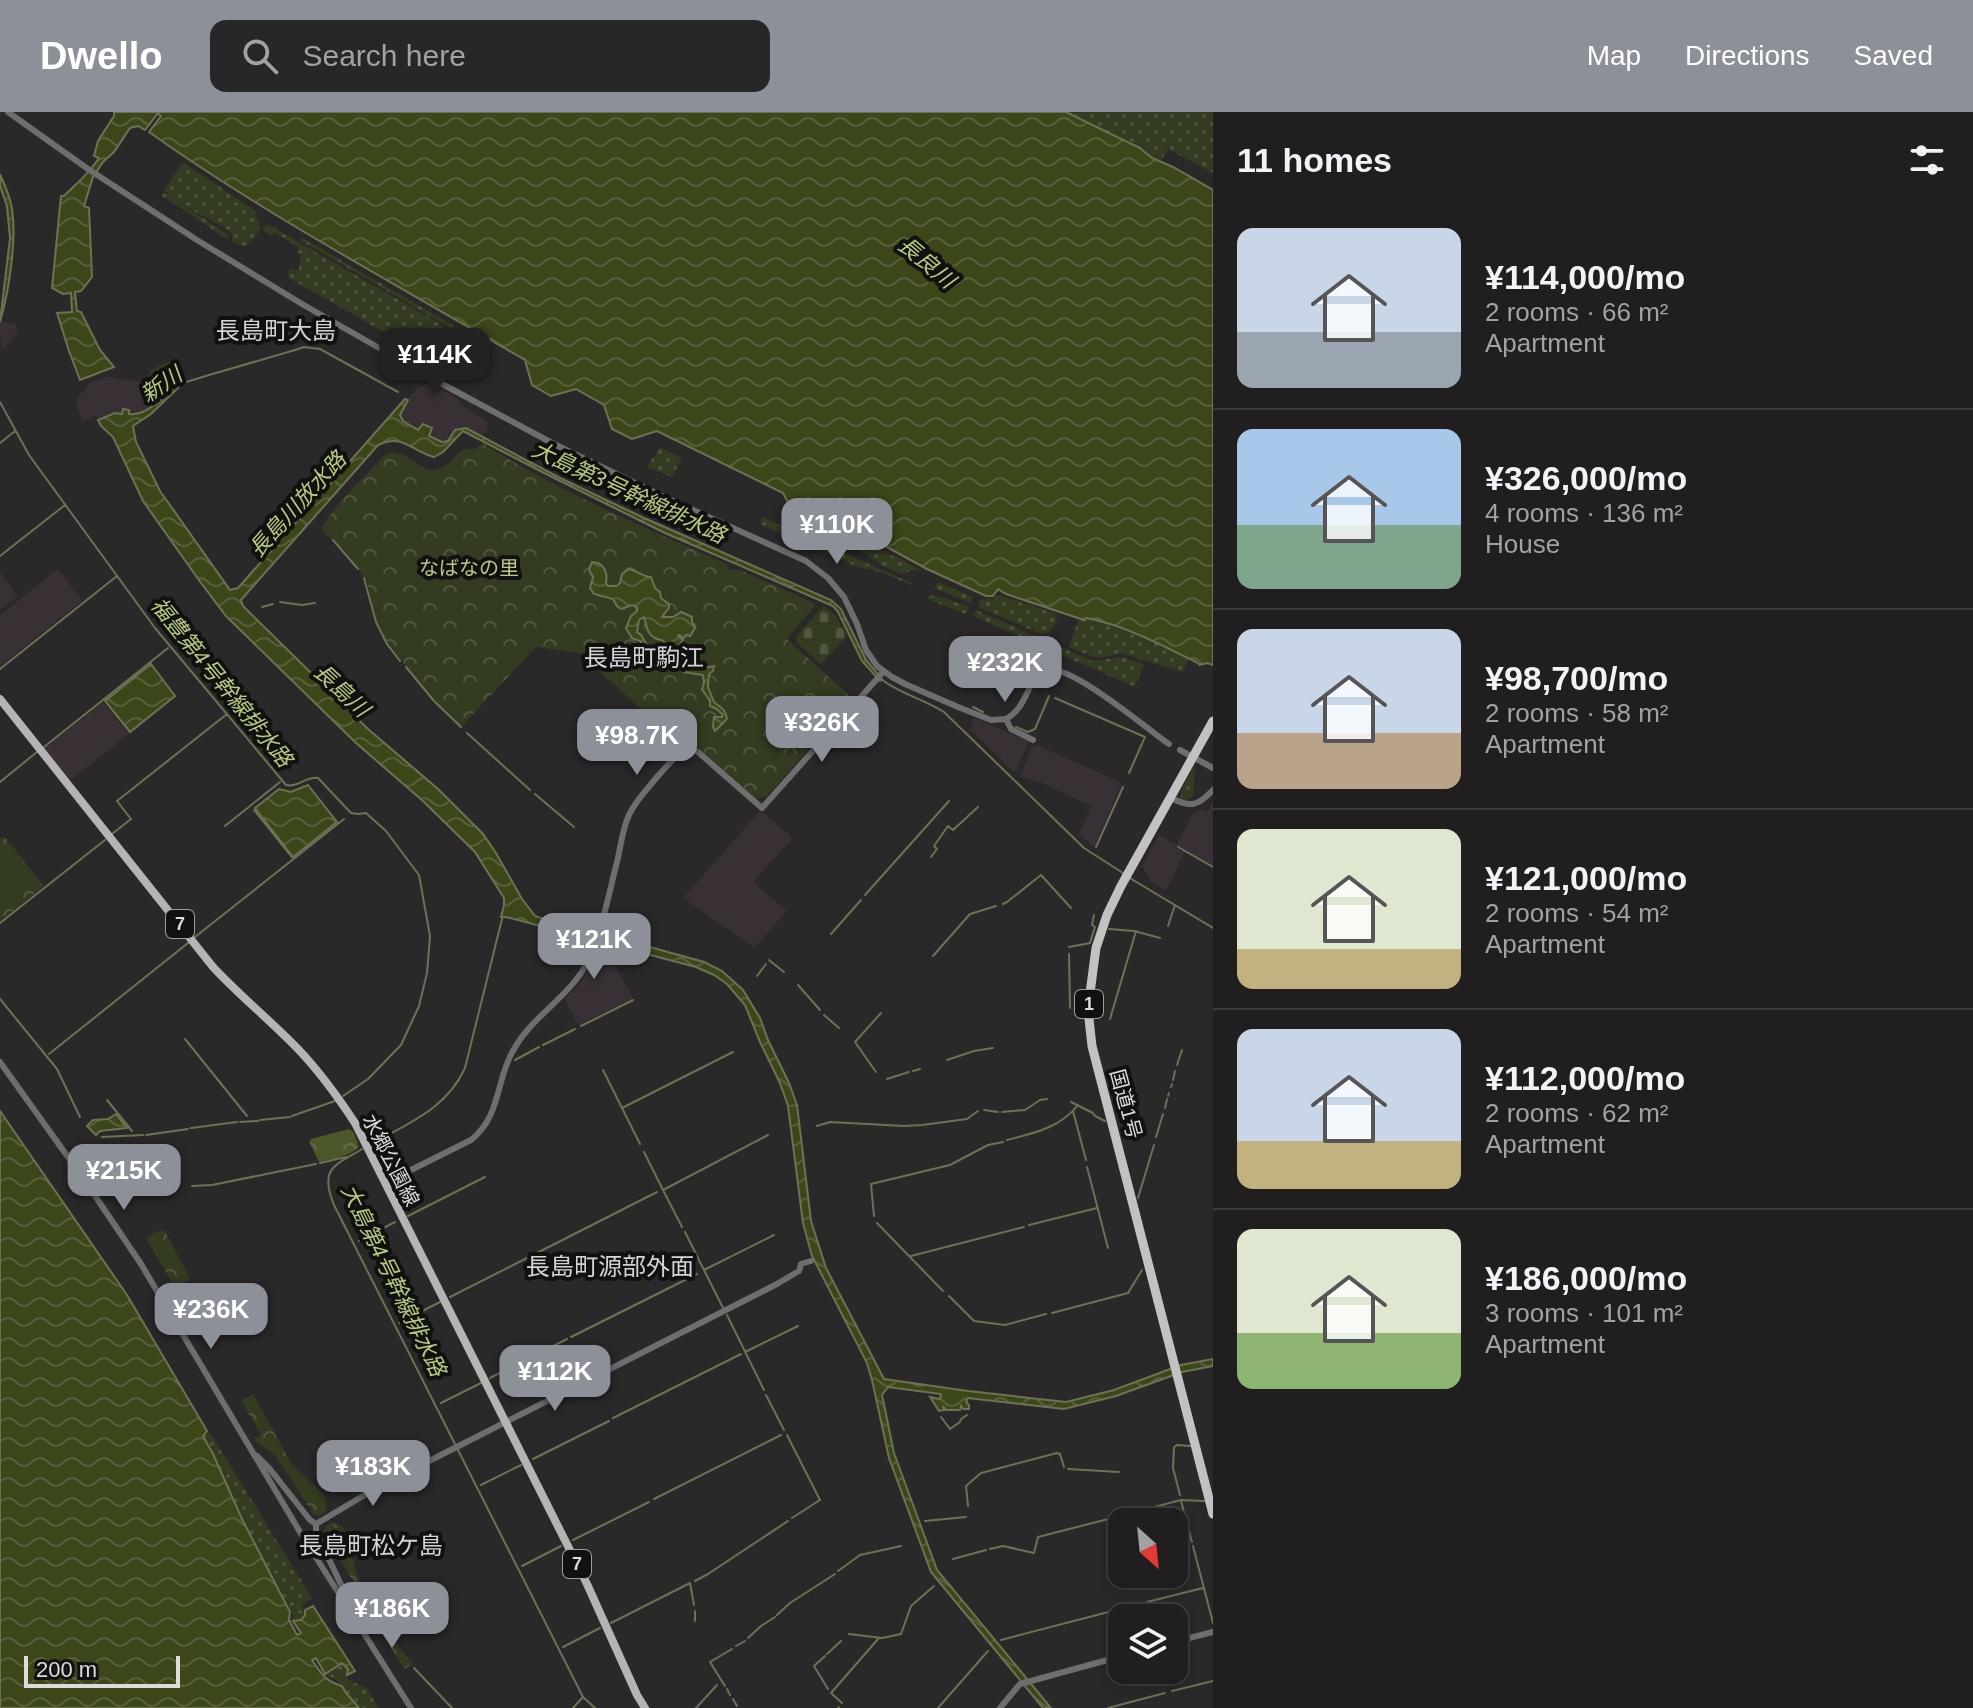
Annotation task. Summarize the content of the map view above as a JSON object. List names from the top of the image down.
{
  "streets": {
    "highway": ["1", "国道1号"],
    "main road": ["7", "水郷公園線"]
  },
  "districts": [
    "長島町大島",
    "長島町駒江",
    "長島町源部外面",
    "長島町松ケ島"
  ],
  "water": [
    "長良川",
    "新川",
    "大島第3号幹線排水路",
    "長島川放水路",
    "福豊第4号幹線排水路",
    "長島川",
    "大島第4号幹線排水路"
  ],
  "parks": ["なばなの里"],
  "scale_bar": "200 m",
  "north": "bottom right",
  "page": {
    "header": "Dwello",
    "search": "Search here",
    "nav": ["Map", "Directions", "Saved"],
    "heading": "11 homes",
    "list": [
      {
        "name": "¥114,000/mo",
        "note": "2 rooms · 66 m² · Apartment"
      },
      {
        "name": "¥326,000/mo",
        "note": "4 rooms · 136 m² · House"
      },
      {
        "name": "¥98,700/mo",
        "note": "2 rooms · 58 m² · Apartment"
      },
      {
        "name": "¥121,000/mo",
        "note": "2 rooms · 54 m² · Apartment"
      },
      {
        "name": "¥112,000/mo",
        "note": "2 rooms · 62 m² · Apartment"
      },
      {
        "name": "¥186,000/mo",
        "note": "3 rooms · 101 m² · Apartment"
      }
    ],
    "price": [
      "¥114K",
      "¥110K",
      "¥232K",
      "¥326K",
      "¥98.7K",
      "¥121K",
      "¥215K",
      "¥236K",
      "¥112K",
      "¥183K",
      "¥186K"
    ],
    "scale": "200 m"
  }
}
